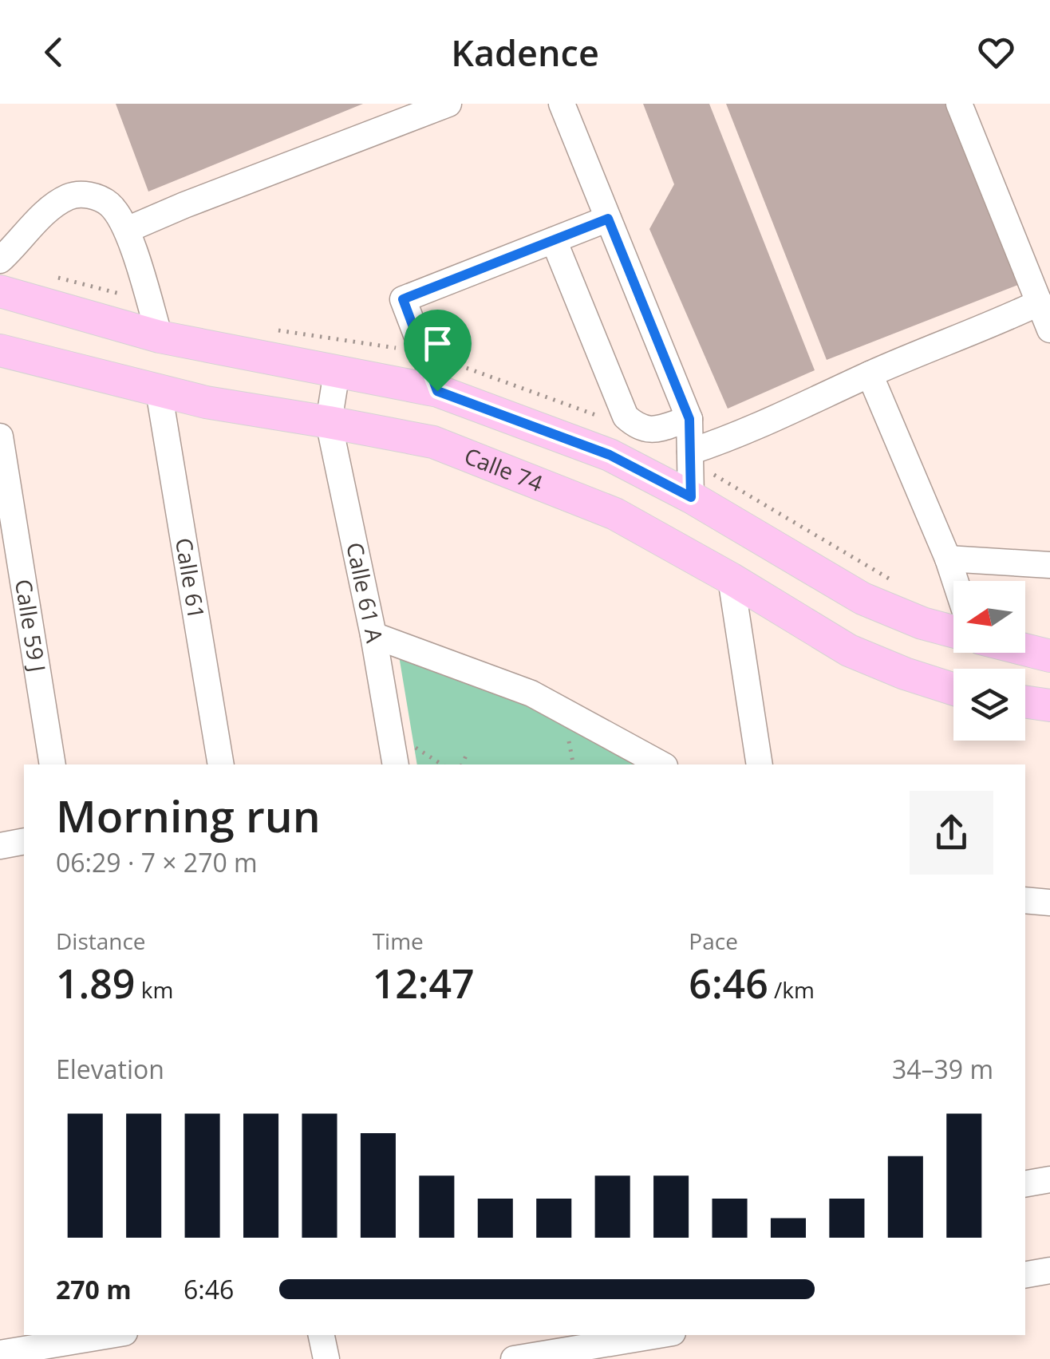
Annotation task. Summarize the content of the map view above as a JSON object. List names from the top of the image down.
{
  "streets": {
    "main road": ["Calle 74"],
    "street": ["Calle 61", "Calle 61 A", "Calle 59 J"]
  },
  "crossings": [
    ["Calle 74", "Calle 61"],
    ["Calle 74", "Calle 61 A"]
  ],
  "north": "left",
  "page": {
    "header": "Kadence",
    "heading": ["Morning run", "06:29 · 7 × 270 m"],
    "stats": [
      ["Distance", "1.89 km"],
      ["Time", "12:47"],
      ["Pace", "6:46 /km"]
    ],
    "chart": ["Elevation", "34–39 m"],
    "list": [
      {
        "name": "270 m",
        "note": "6:46"
      }
    ]
  }
}
